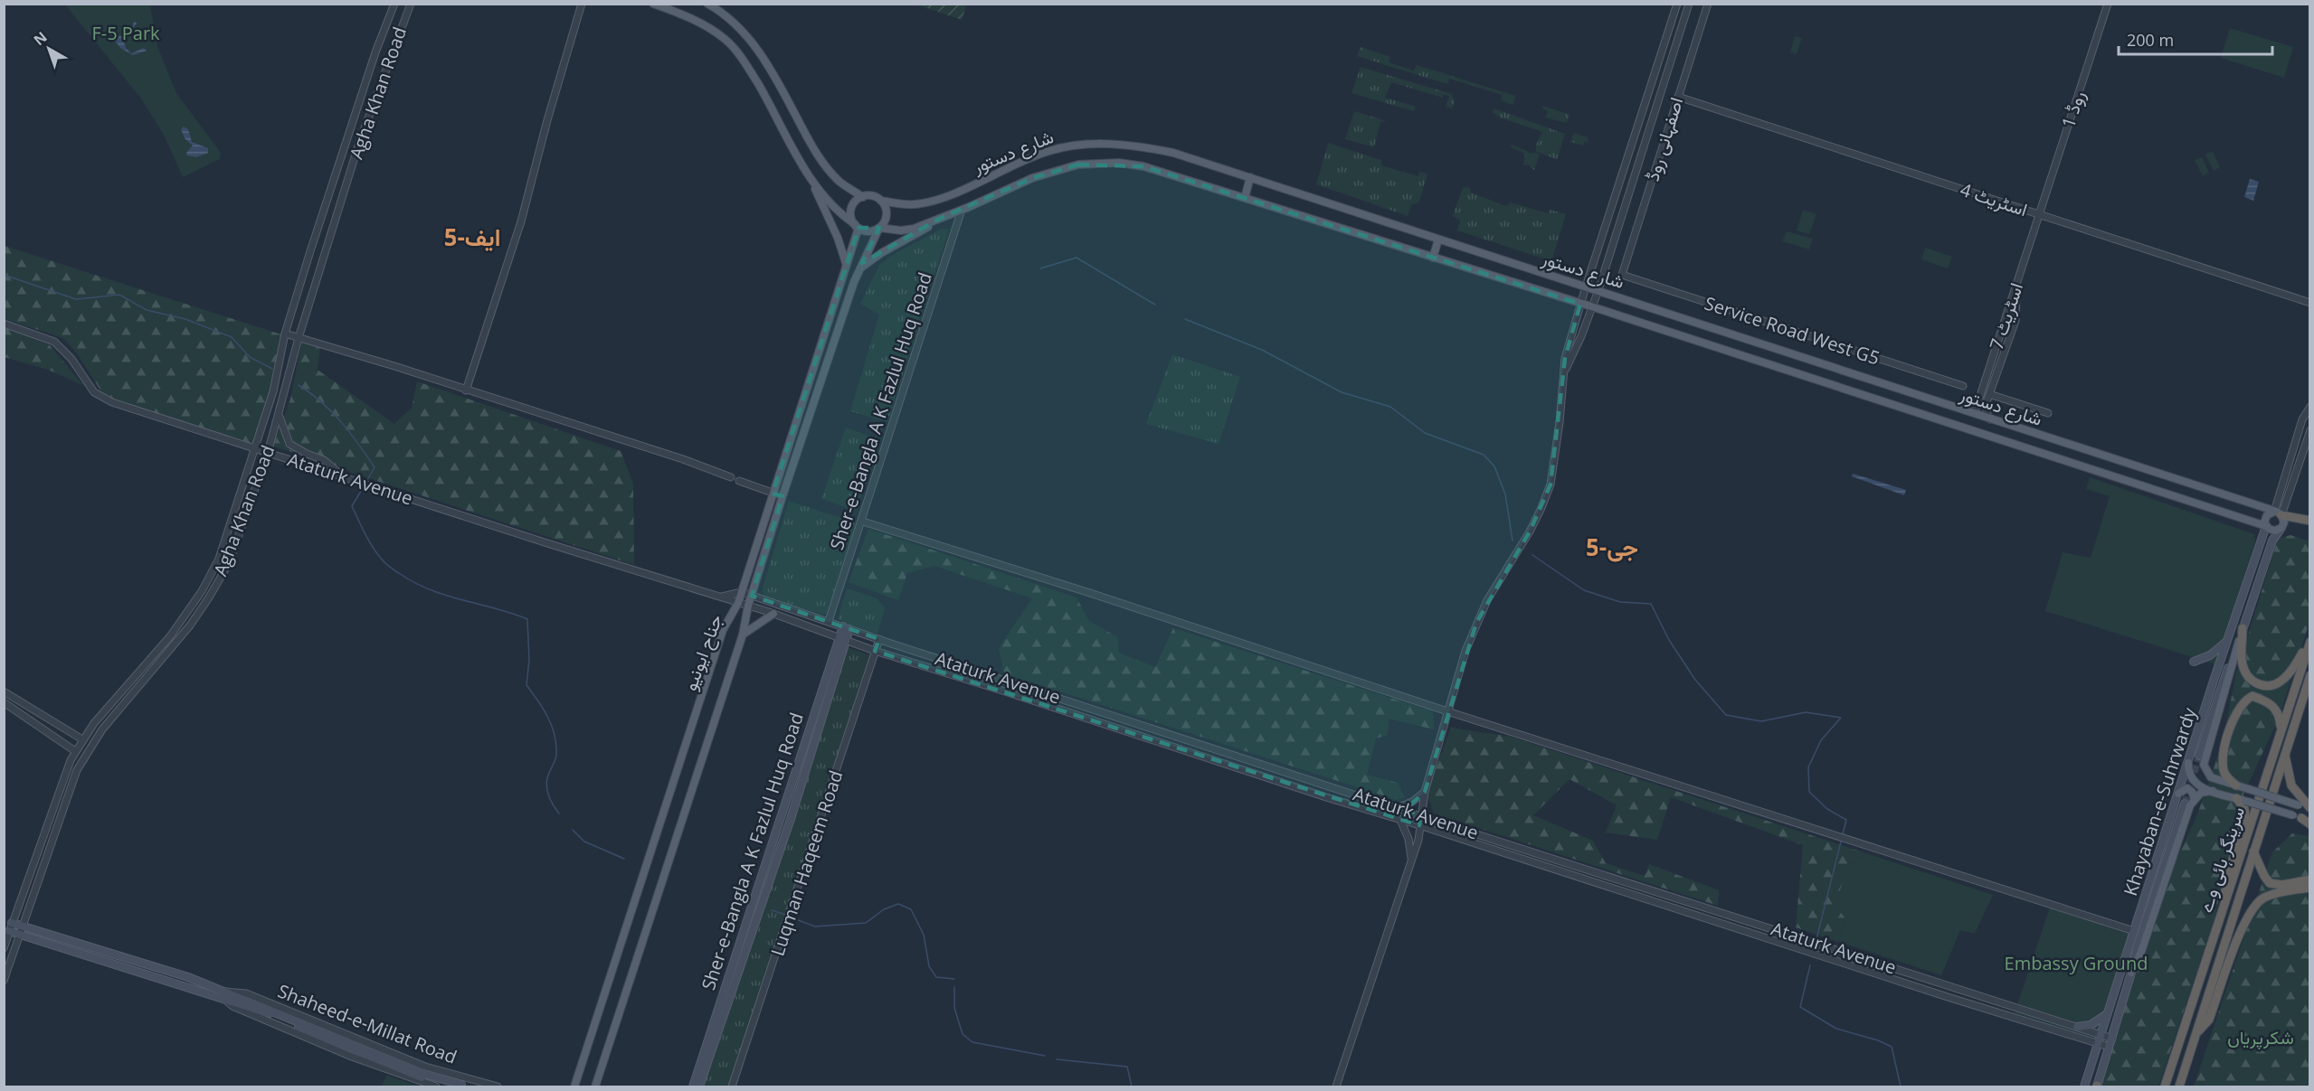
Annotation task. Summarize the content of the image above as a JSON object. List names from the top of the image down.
{
  "streets": {
    "highway": ["سرینگر ہائی وے"],
    "main road": [
      "شارع دستور",
      "Sher-e-Bangla A K Fazlul Huq Road",
      "جناح ایونیو",
      "Khayaban-e-Suhrwardy",
      "Shaheed-e-Millat Road"
    ],
    "street": [
      "Agha Khan Road",
      "روڈ 1",
      "اصفہانی روڈ",
      "اسٹریٹ 4",
      "اسٹریٹ 7",
      "Service Road West G5",
      "Ataturk Avenue",
      "Luqman Haqeem Road"
    ]
  },
  "crossings": [
    ["Agha Khan Road", "Ataturk Avenue"],
    ["Agha Khan Road", "Shaheed-e-Millat Road"],
    ["روڈ 1", "اسٹریٹ 4"],
    ["روڈ 1", "اسٹریٹ 7"],
    ["اصفہانی روڈ", "اسٹریٹ 4"],
    ["اصفہانی روڈ", "Service Road West G5"],
    ["شارع دستور", "اسٹریٹ 7"],
    ["شارع دستور", "Sher-e-Bangla A K Fazlul Huq Road"],
    ["شارع دستور", "جناح ایونیو"],
    ["شارع دستور", "Khayaban-e-Suhrwardy"],
    ["اسٹریٹ 4", "اسٹریٹ 7"],
    ["Sher-e-Bangla A K Fazlul Huq Road", "Ataturk Avenue"],
    ["Ataturk Avenue", "جناح ایونیو"],
    ["Ataturk Avenue", "Khayaban-e-Suhrwardy"],
    ["Ataturk Avenue", "Luqman Haqeem Road"]
  ],
  "districts": ["ایف-5", "جی-5"],
  "parks": ["F-5 Park", "Embassy Ground", "شکرپریاں"],
  "scale_bar": "200 m",
  "north": "top left"
}
